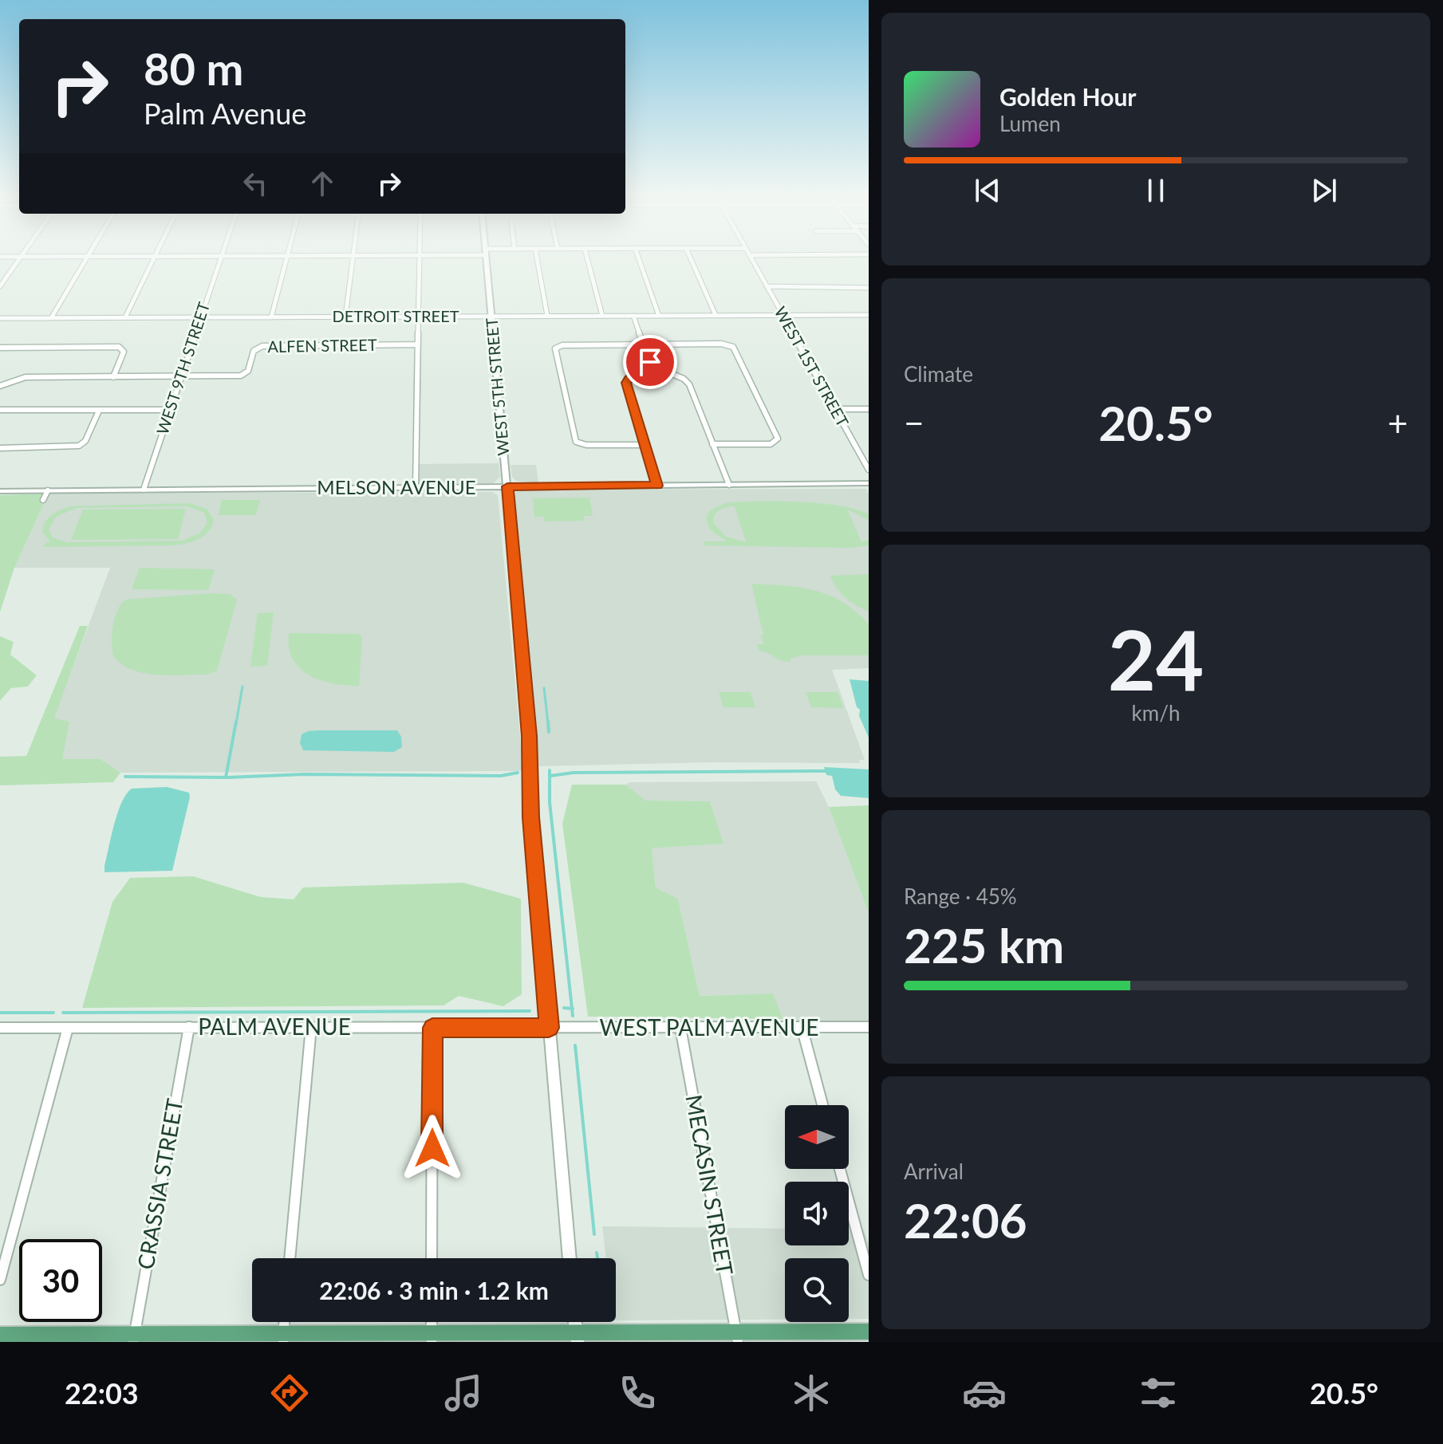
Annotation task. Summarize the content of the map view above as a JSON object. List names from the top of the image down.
{
  "streets": {
    "street": [
      "DETROIT STREET",
      "ALFEN STREET",
      "WEST 1ST STREET",
      "WEST 9TH STREET",
      "WEST 5TH STREET",
      "MELSON AVENUE",
      "PALM AVENUE",
      "WEST PALM AVENUE",
      "CRASSIA STREET",
      "MECASIN STREET"
    ]
  },
  "crossings": [
    ["DETROIT STREET", "WEST 1ST STREET"],
    ["DETROIT STREET", "WEST 9TH STREET"],
    ["DETROIT STREET", "WEST 5TH STREET"],
    ["ALFEN STREET", "WEST 9TH STREET"],
    ["WEST 9TH STREET", "MELSON AVENUE"],
    ["WEST 5TH STREET", "MELSON AVENUE"],
    ["WEST 5TH STREET", "PALM AVENUE"],
    ["WEST 5TH STREET", "WEST PALM AVENUE"],
    ["PALM AVENUE", "WEST PALM AVENUE"],
    ["PALM AVENUE", "CRASSIA STREET"],
    ["WEST PALM AVENUE", "MECASIN STREET"]
  ],
  "north": "left",
  "page": {
    "turn": ["80 m", "Palm Avenue"],
    "song": ["Golden Hour", "Lumen"],
    "tile": [
      "Climate",
      ["24", "km/h"],
      ["Range · 45%", "225 km"],
      ["Arrival", "22:06"]
    ],
    "heat": ["−", "20.5°", "+"],
    "limit": "30",
    "trip": "22:06 · 3 min · 1.2 km",
    "tabs": ["22:03", "20.5°"]
  }
}
